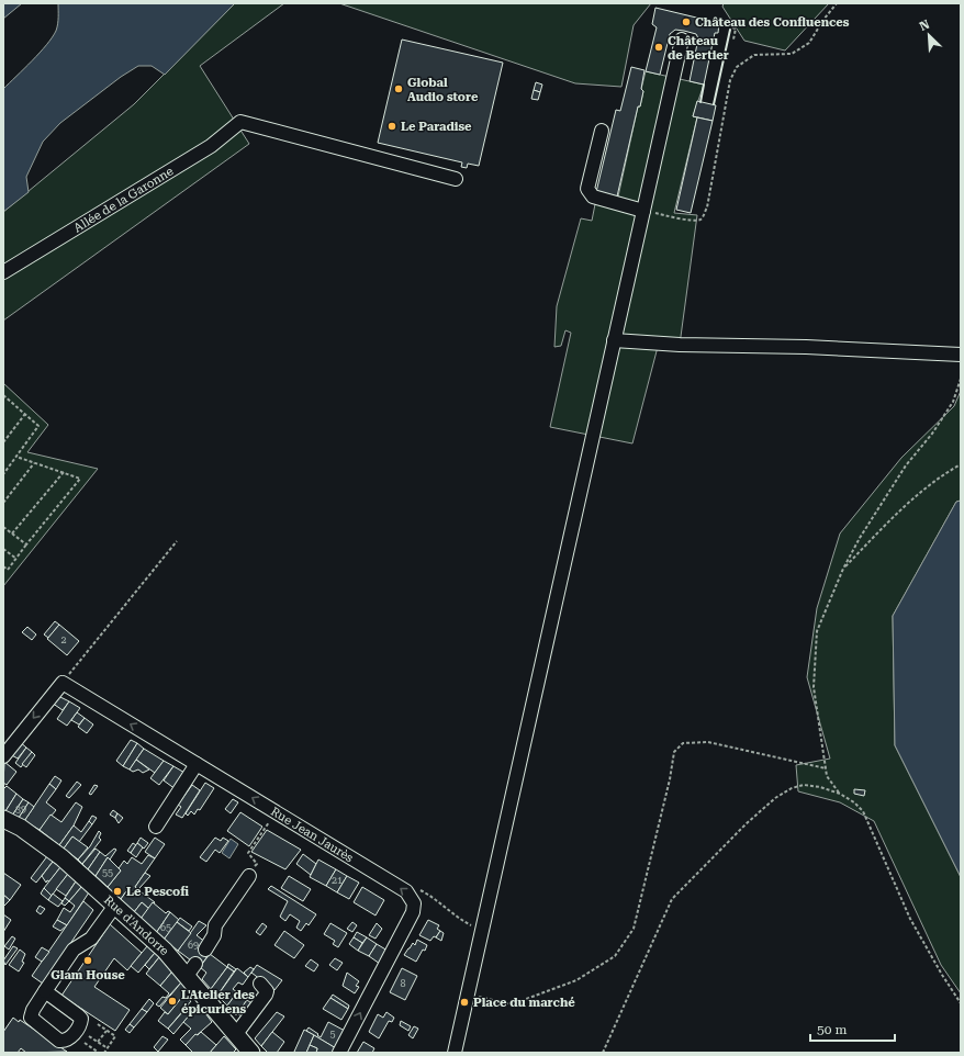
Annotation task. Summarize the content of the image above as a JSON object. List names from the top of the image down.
{
  "streets": {
    "main road": ["Rue d'Andorre"],
    "street": ["Allée de la Garonne", "Rue Jean Jaurès"]
  },
  "one_way": ["Rue Jean Jaurès"],
  "places": [
    "Château des Confluences",
    "Château de Bertier",
    "Global Audio store",
    "Le Paradise",
    "Le Pescofi",
    "Glam House",
    "L'Atelier des épicuriens",
    "Place du marché"
  ],
  "house_numbers": [
    "2",
    "39",
    "55",
    "21",
    "65",
    "69",
    "8",
    "5"
  ],
  "scale_bar": "50 m",
  "north": "top left"
}
